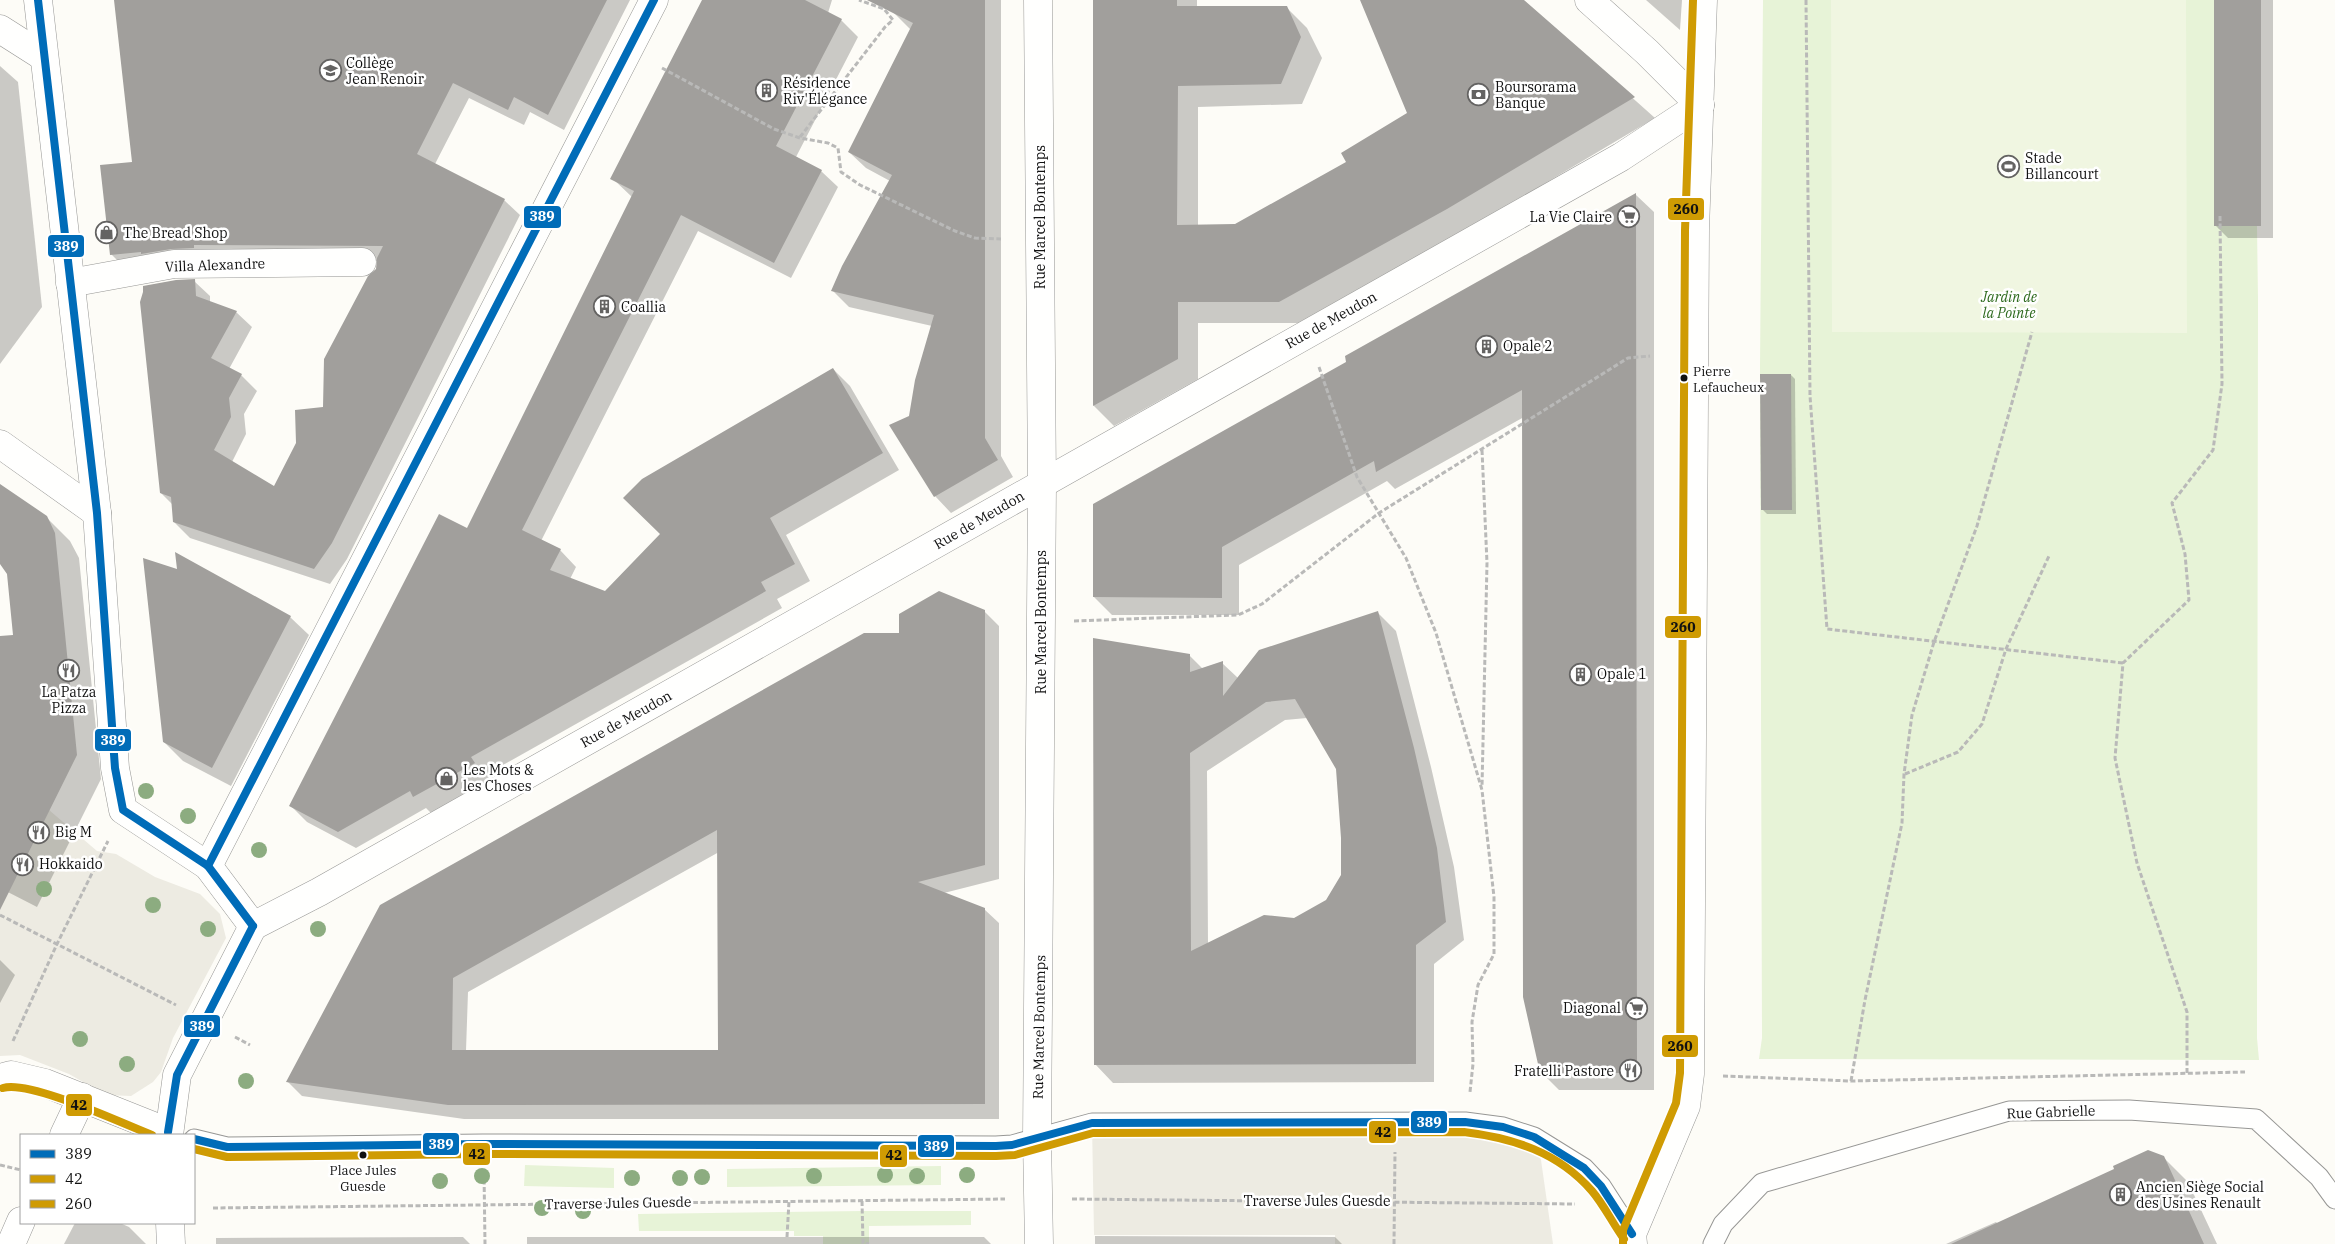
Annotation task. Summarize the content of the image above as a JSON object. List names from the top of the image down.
{
  "streets": {
    "street": ["Rue Marcel Bontemps", "Villa Alexandre", "Rue de Meudon"],
    "lane": ["Rue Gabrielle"],
    "path": ["Traverse Jules Guesde"]
  },
  "crossings": [
    ["Rue Marcel Bontemps", "Rue de Meudon"]
  ],
  "parks": ["Jardin de la Pointe"],
  "places": {
    "school or university": ["Collège Jean Renoir"],
    "building": [
      "Résidence Riv'Élégance",
      "Coallia",
      "Opale 2",
      "Opale 1",
      "Ancien Siège Social des Usines Renault"
    ],
    "bank": ["Boursorama Banque"],
    "sports": ["Stade Billancourt"],
    "supermarket": ["La Vie Claire", "Diagonal"],
    "shop": ["The Bread Shop", "Les Mots & les Choses"],
    "other": ["Pierre Lefaucheux", "Place Jules Guesde"],
    "restaurant": [
      "La Patza Pizza",
      "Big M",
      "Hokkaido",
      "Fratelli Pastore"
    ]
  },
  "lines": ["transit line 389", "transit line 260", "transit line 42"],
  "legend": ["389", "42", "260"]
}
